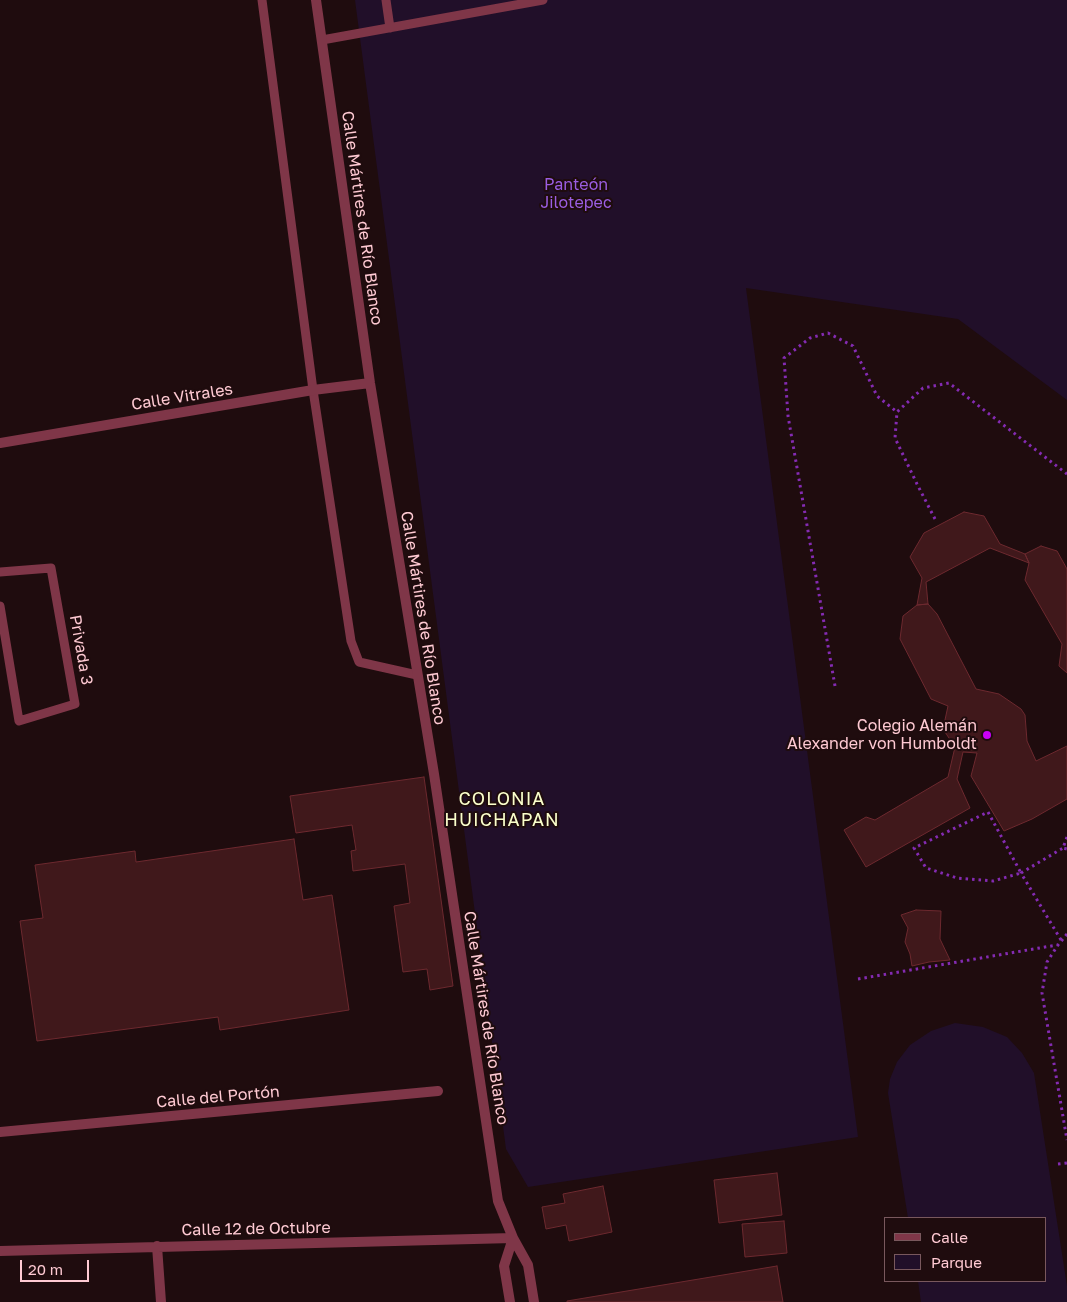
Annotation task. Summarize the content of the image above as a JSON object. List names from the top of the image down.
{
  "streets": {
    "street": [
      "Calle Mártires de Río Blanco",
      "Calle Vitrales",
      "Calle del Portón",
      "Calle 12 de Octubre"
    ],
    "lane": ["Privada 3"]
  },
  "crossings": [
    ["Calle Mártires de Río Blanco", "Calle Vitrales"],
    ["Calle Mártires de Río Blanco", "Calle 12 de Octubre"]
  ],
  "districts": ["COLONIA HUICHAPAN"],
  "parks": ["Panteón Jilotepec"],
  "places": ["Colegio Alemán Alexander von Humboldt"],
  "legend": ["Calle", "Parque"],
  "scale_bar": "20 m"
}
